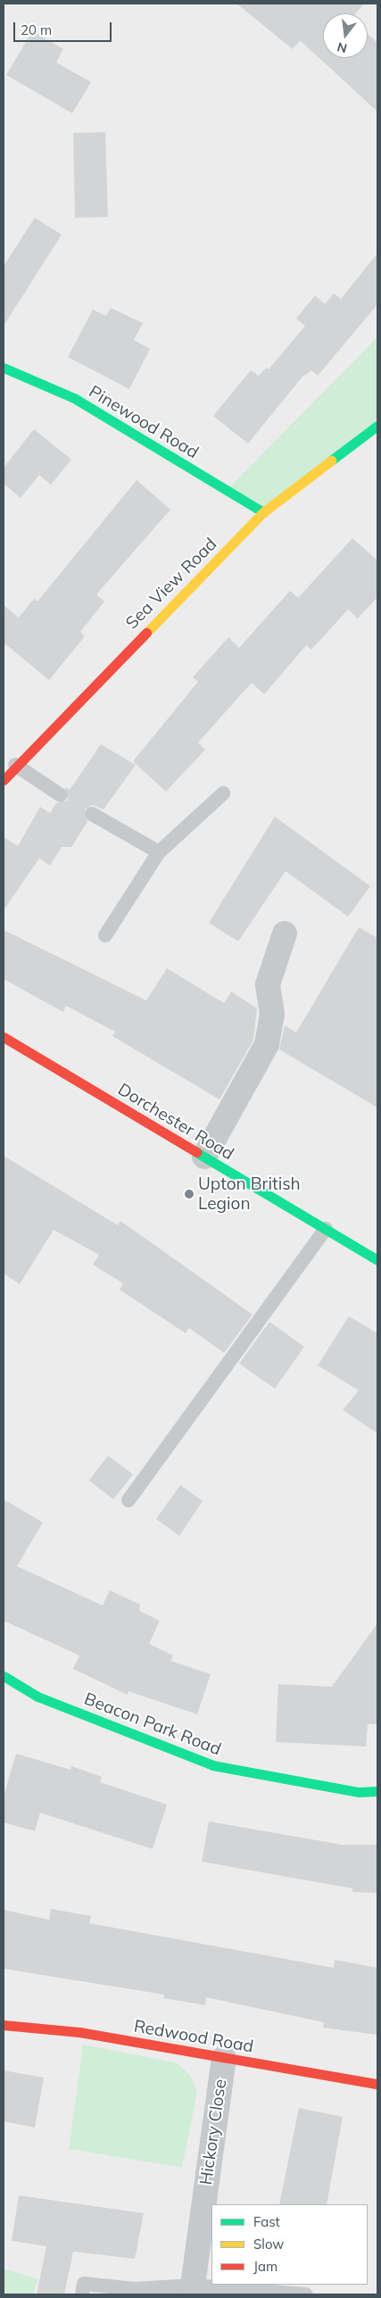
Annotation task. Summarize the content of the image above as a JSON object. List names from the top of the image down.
{
  "streets": {
    "street": [
      "Pinewood Road",
      "Sea View Road",
      "Dorchester Road",
      "Beacon Park Road",
      "Redwood Road",
      "Hickory Close"
    ]
  },
  "crossings": [
    ["Pinewood Road", "Sea View Road"],
    ["Redwood Road", "Hickory Close"]
  ],
  "places": ["Upton British Legion"],
  "legend": ["Fast", "Slow", "Jam"],
  "scale_bar": "20 m",
  "north": "bottom"
}
